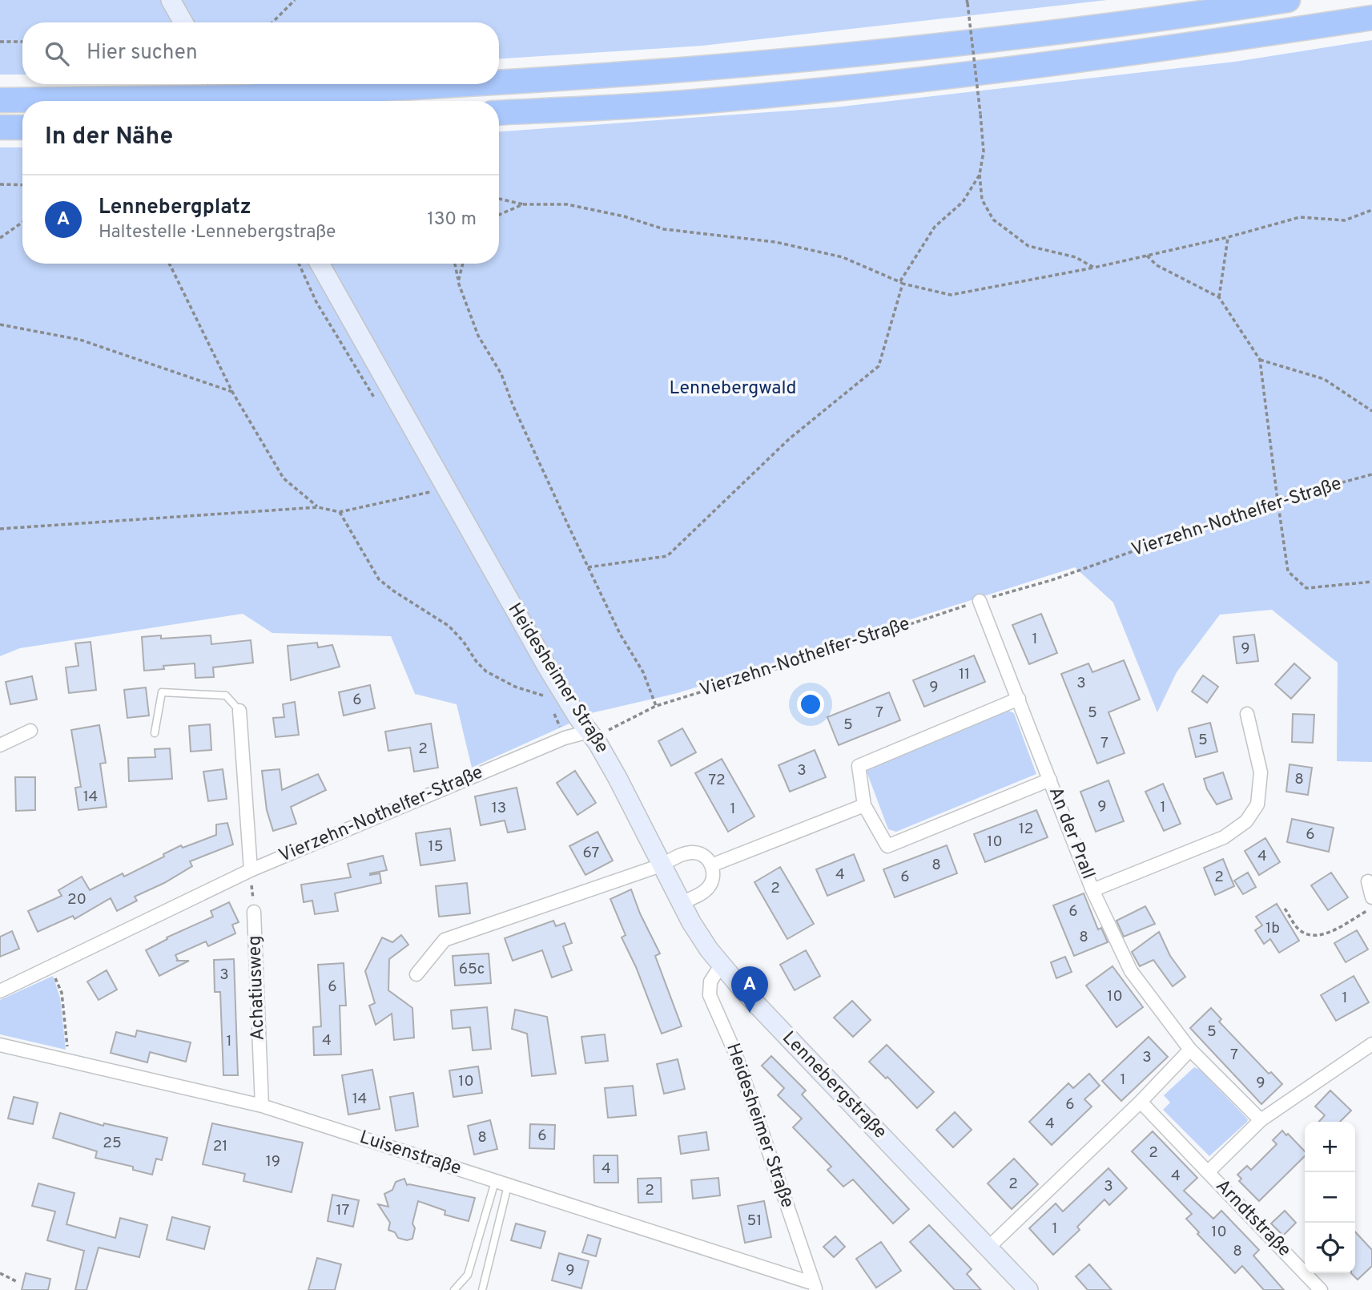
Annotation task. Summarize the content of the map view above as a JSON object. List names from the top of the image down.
{
  "streets": {
    "main road": ["Heidesheimer Straße", "Lennebergstraße"],
    "street": [
      "Vierzehn-Nothelfer-Straße",
      "An der Prall",
      "Achatiusweg",
      "Luisenstraße",
      "Arndtstraße"
    ]
  },
  "crossings": [
    ["Vierzehn-Nothelfer-Straße", "Heidesheimer Straße"],
    ["Vierzehn-Nothelfer-Straße", "An der Prall"],
    ["Vierzehn-Nothelfer-Straße", "Achatiusweg"],
    ["Heidesheimer Straße", "Lennebergstraße"],
    ["Heidesheimer Straße", "Luisenstraße"],
    ["Achatiusweg", "Luisenstraße"]
  ],
  "parks": ["Lennebergwald"],
  "house_numbers": [
    "1",
    "9",
    "11",
    "3",
    "9",
    "6",
    "7",
    "5",
    "5",
    "5",
    "7",
    "2",
    "3",
    "8",
    "72",
    "14",
    "9",
    "1",
    "13",
    "1",
    "12",
    "6",
    "10",
    "15",
    "67",
    "4",
    "8",
    "4",
    "6",
    "2",
    "2",
    "20",
    "6",
    "1b",
    "8",
    "65c",
    "3",
    "6",
    "10",
    "1",
    "5",
    "4",
    "1",
    "7",
    "3",
    "1",
    "10",
    "9",
    "14",
    "6",
    "4",
    "6",
    "8",
    "25",
    "21",
    "2",
    "19",
    "4",
    "4",
    "2",
    "3",
    "2",
    "17",
    "51",
    "1",
    "10",
    "8",
    "9"
  ],
  "page": {
    "search": "Hier suchen",
    "heading": "In der Nähe",
    "list": [
      {
        "mark": "A",
        "name": "Lennebergplatz",
        "note": "Haltestelle · Lennebergstraße",
        "value": "130 m"
      }
    ],
    "pins": "A",
    "map_buttons": ["+", "−"]
  }
}
